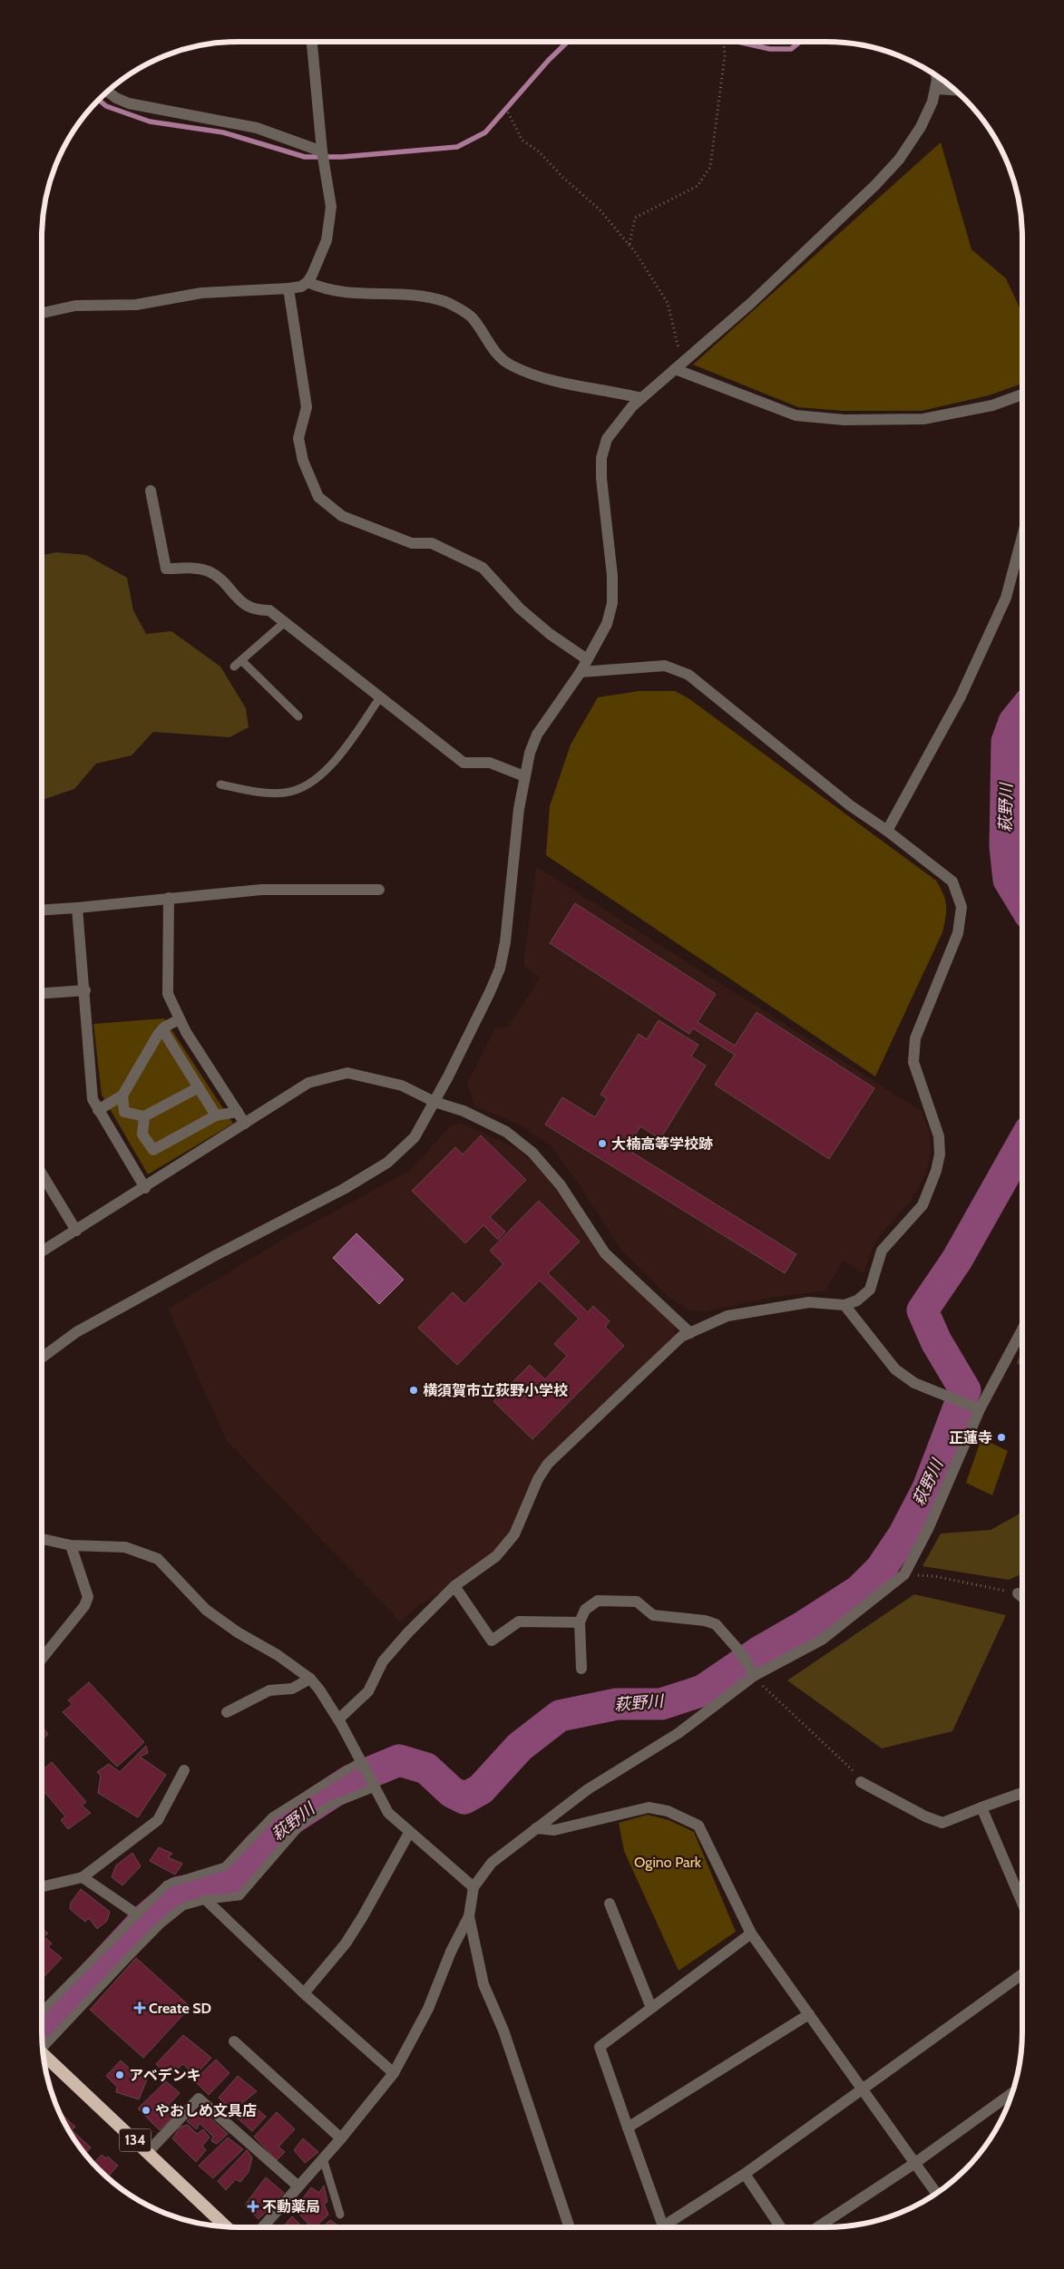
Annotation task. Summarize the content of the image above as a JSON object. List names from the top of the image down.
{
  "streets": {
    "highway": ["134"]
  },
  "water": ["萩野川"],
  "parks": ["Ogino Park"],
  "places": {
    "other": [
      "大楠高等学校跡",
      "横須賀市立荻野小学校",
      "正蓮寺",
      "アベデンキ",
      "やおしめ文具店"
    ],
    "health": ["Create SD", "不動薬局"]
  }
}
